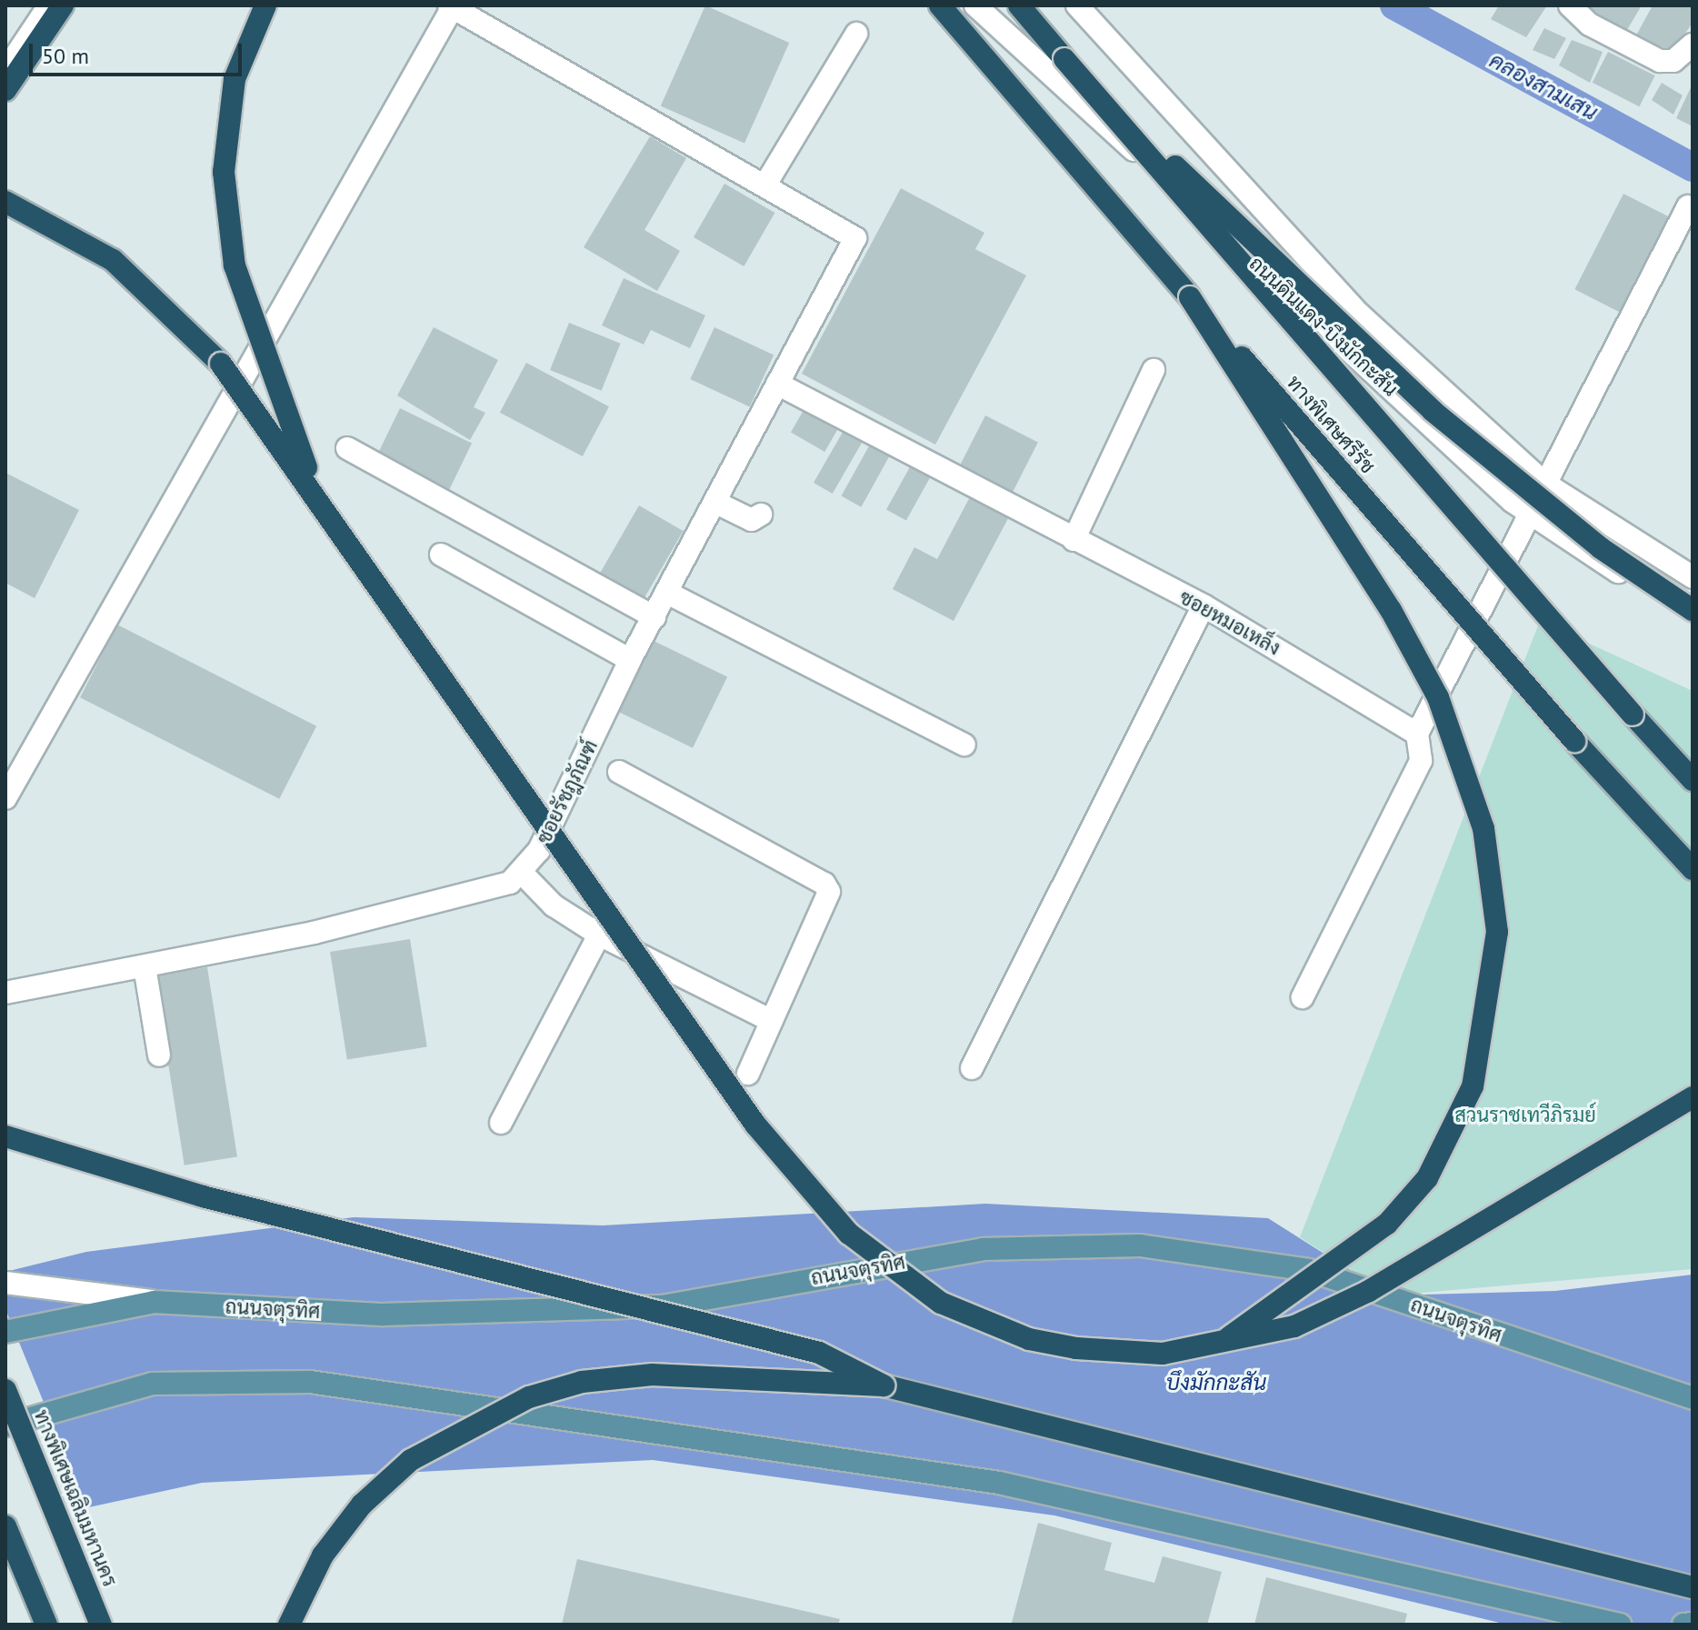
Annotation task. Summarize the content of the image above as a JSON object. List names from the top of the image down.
{
  "streets": {
    "highway": ["ทางพิเศษศรีรัช", "ทางพิเศษเฉลิมมหานคร"],
    "main road": ["ถนนจตุรทิศ"],
    "street": ["ถนนดินแดง-บึงมักกะสัน", "ซอยหมอเหล็ง", "ซอยรัชฎภัณฑ์"]
  },
  "crossings": [
    ["ซอยหมอเหล็ง", "ซอยรัชฎภัณฑ์"]
  ],
  "water": ["คลองสามเสน", "บึงมักกะสัน"],
  "parks": ["สวนราชเทวีภิรมย์"],
  "scale_bar": "50 m"
}
